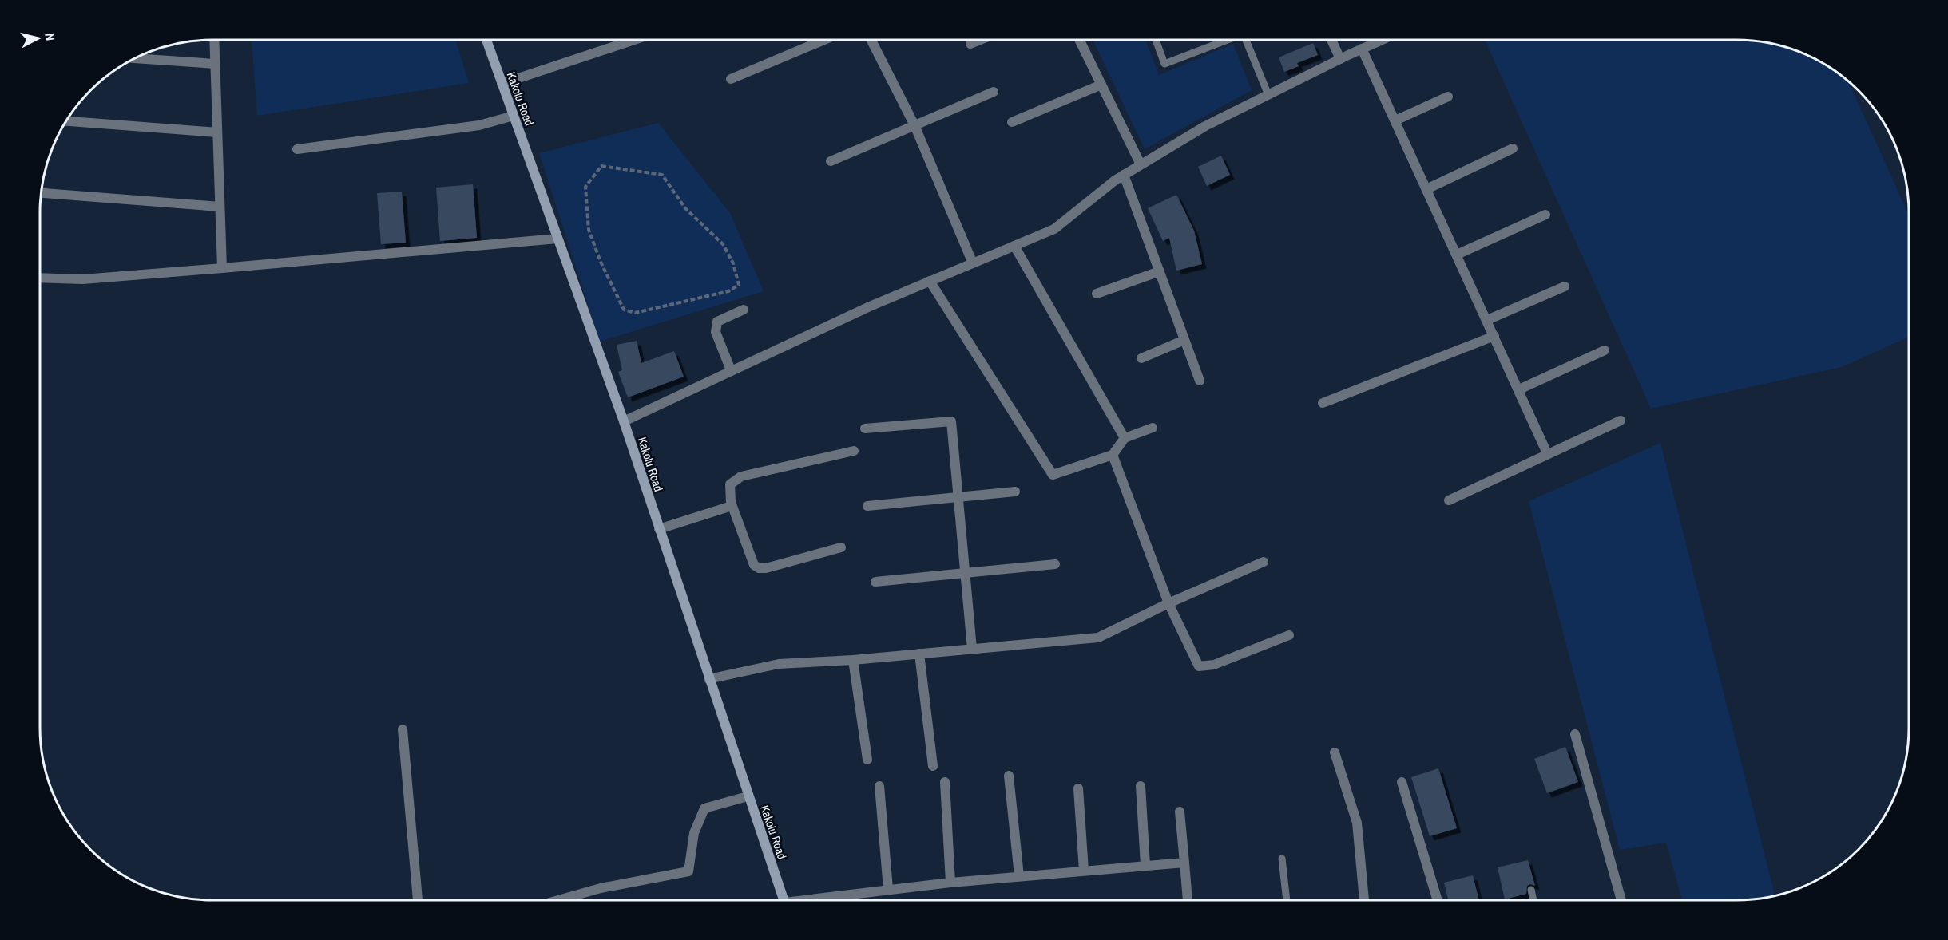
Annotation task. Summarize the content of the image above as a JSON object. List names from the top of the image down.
{
  "streets": {
    "main road": ["Kakolu Road"]
  },
  "north": "right"
}
